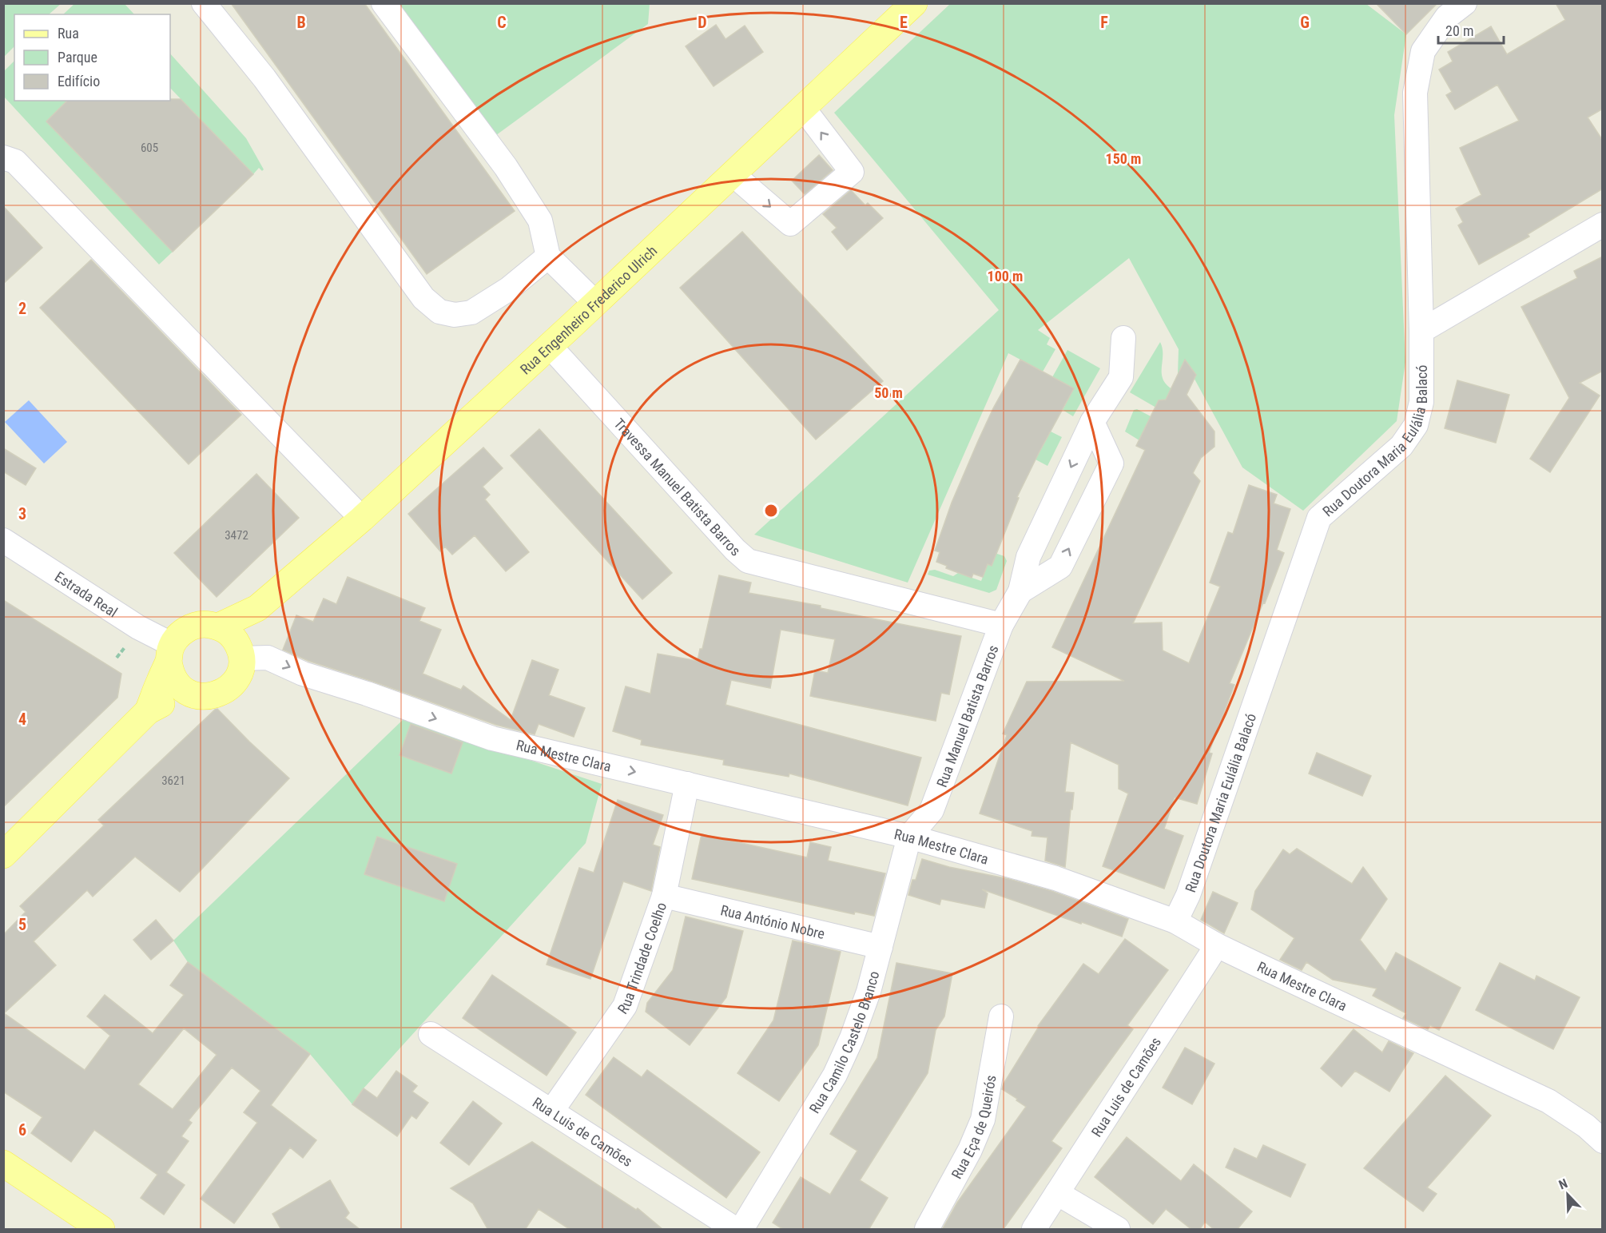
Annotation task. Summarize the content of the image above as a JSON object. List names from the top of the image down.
{
  "streets": {
    "main road": ["Rua Engenheiro Frederico Ulrich"],
    "street": [
      "Rua Doutora Maria Eulália Balacó",
      "Travessa Manuel Batista Barros",
      "Estrada Real",
      "Rua Manuel Batista Barros",
      "Rua Mestre Clara",
      "Rua António Nobre",
      "Rua Trindade Coelho",
      "Rua Camilo Castelo Branco",
      "Rua Luis de Camões",
      "Rua Eça de Queirós"
    ]
  },
  "crossings": [
    ["Rua Engenheiro Frederico Ulrich", "Travessa Manuel Batista Barros"],
    ["Rua Engenheiro Frederico Ulrich", "Estrada Real"],
    ["Rua Engenheiro Frederico Ulrich", "Rua Mestre Clara"],
    ["Rua Doutora Maria Eulália Balacó", "Rua Mestre Clara"],
    ["Travessa Manuel Batista Barros", "Rua Manuel Batista Barros"],
    ["Estrada Real", "Rua Mestre Clara"],
    ["Rua Manuel Batista Barros", "Rua Mestre Clara"],
    ["Rua Manuel Batista Barros", "Rua Camilo Castelo Branco"],
    ["Rua Mestre Clara", "Rua Trindade Coelho"],
    ["Rua Mestre Clara", "Rua Camilo Castelo Branco"],
    ["Rua Mestre Clara", "Rua Luis de Camões"],
    ["Rua António Nobre", "Rua Trindade Coelho"],
    ["Rua António Nobre", "Rua Camilo Castelo Branco"],
    ["Rua Trindade Coelho", "Rua Luis de Camões"]
  ],
  "house_numbers": ["605", "3472", "3621"],
  "legend": ["Rua", "Parque", "Edifício"],
  "scale_bar": "20 m",
  "north": "top left",
  "grid": {
    "columns": [
      "B",
      "C",
      "D",
      "E",
      "F",
      "G"
    ],
    "rows": [
      "2",
      "3",
      "4",
      "5",
      "6"
    ]
  },
  "rings": ["150 m", "100 m", "50 m"]
}
